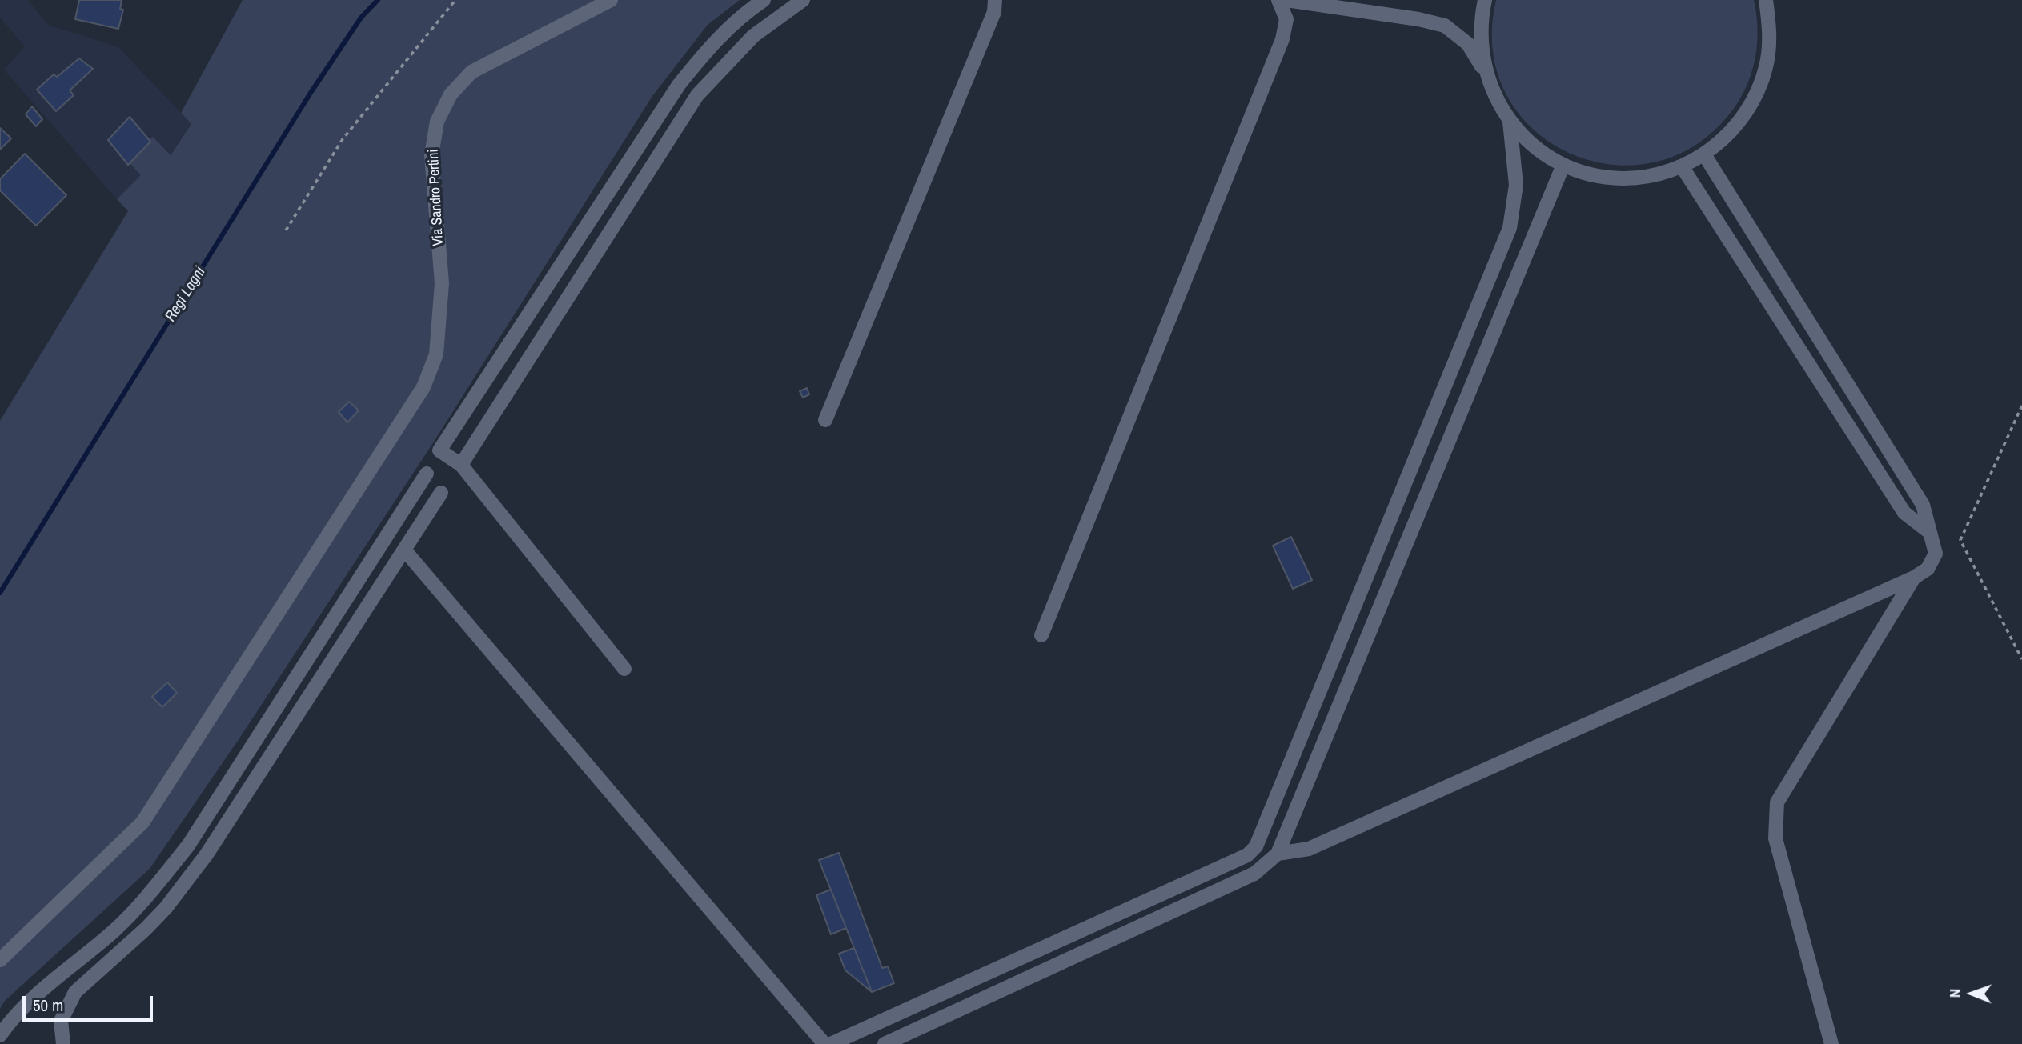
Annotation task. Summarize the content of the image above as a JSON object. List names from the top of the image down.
{
  "streets": {
    "street": ["Via Sandro Pertini"]
  },
  "water": ["Regi Lagni"],
  "scale_bar": "50 m",
  "north": "left"
}
